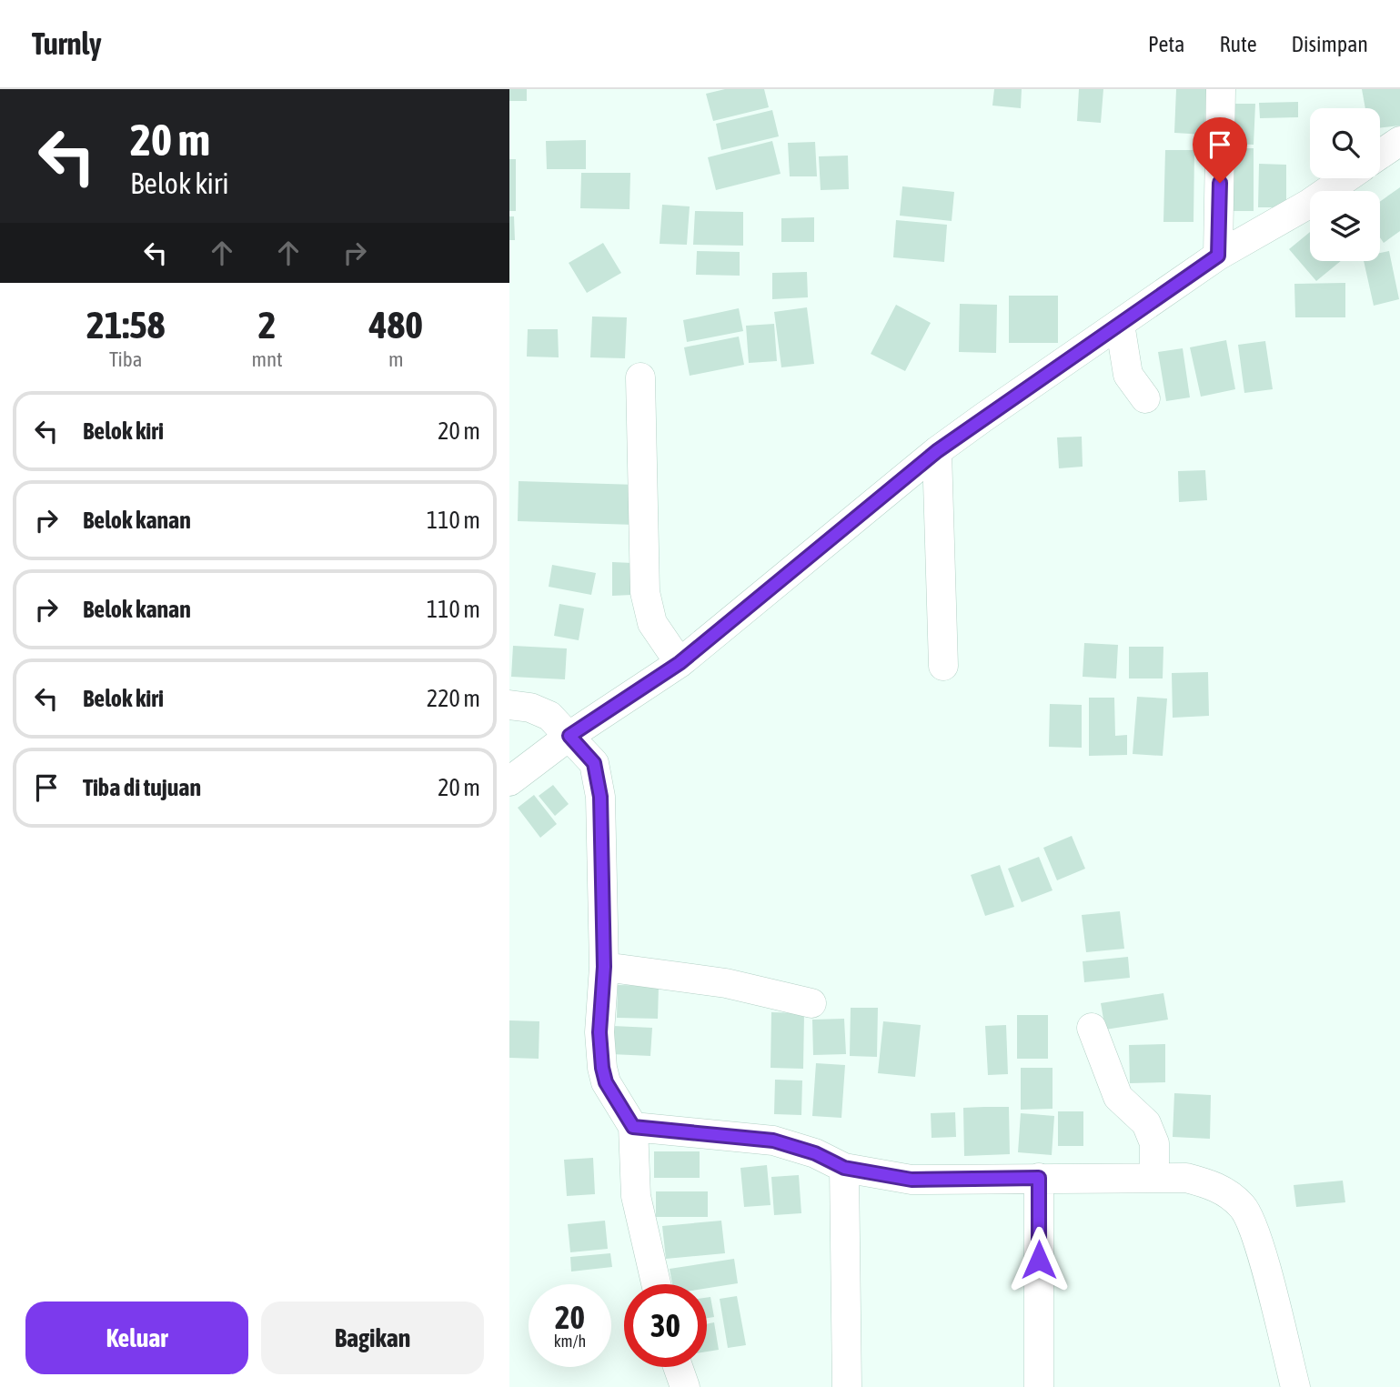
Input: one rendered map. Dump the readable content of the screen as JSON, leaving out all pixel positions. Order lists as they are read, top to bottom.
{
  "page": {
    "header": "Turnly",
    "nav": ["Peta", "Rute", "Disimpan"],
    "turn": ["20 m", "Belok kiri"],
    "eta": [
      "21:58",
      "Tiba",
      "2",
      "mnt",
      "480",
      "m"
    ],
    "list": [
      {
        "name": "Belok kiri",
        "value": "20 m"
      },
      {
        "name": "Belok kanan",
        "value": "110 m"
      },
      {
        "name": "Belok kanan",
        "value": "110 m"
      },
      {
        "name": "Belok kiri",
        "value": "220 m"
      },
      {
        "name": "Tiba di tujuan",
        "value": "20 m"
      }
    ],
    "speed": "20 km/h",
    "limit": "30",
    "buttons": ["Keluar", "Bagikan"]
  }
}
